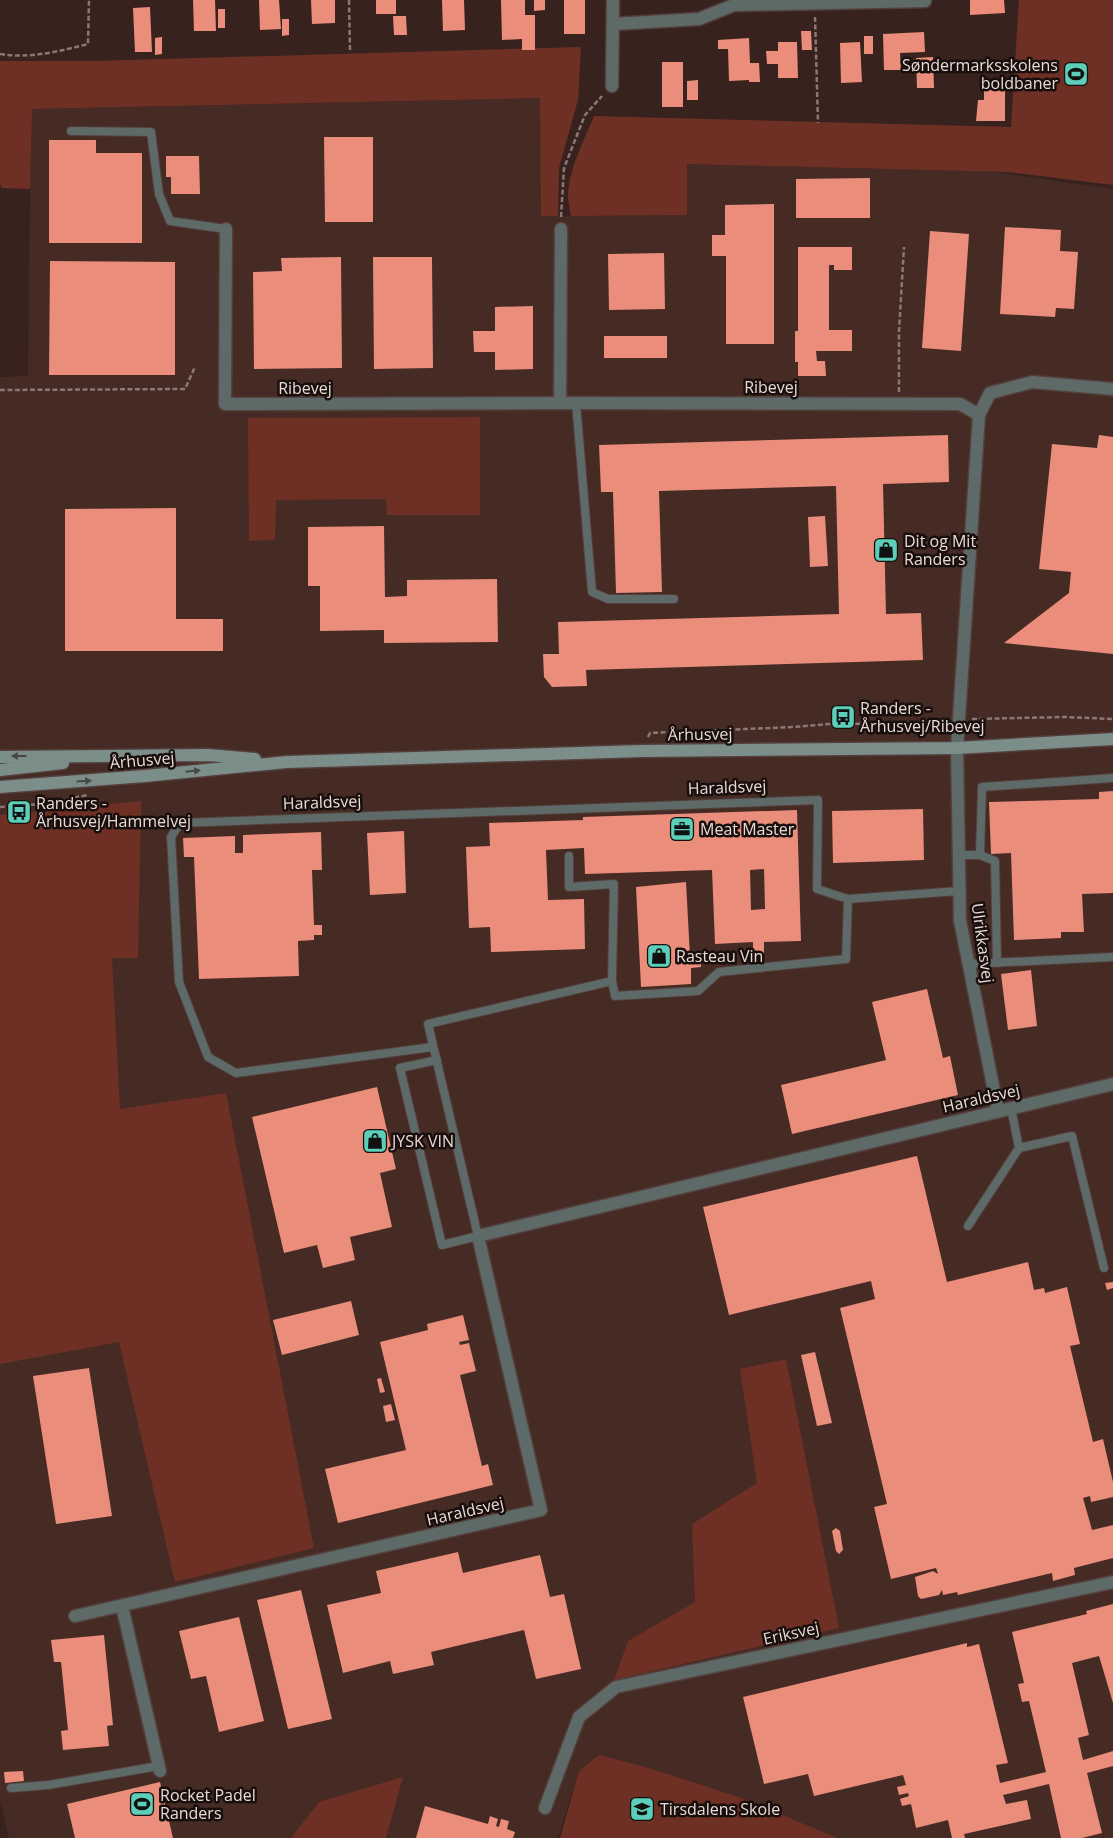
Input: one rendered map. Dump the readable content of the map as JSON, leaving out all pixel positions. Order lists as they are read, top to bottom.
{
  "streets": {
    "main road": ["Århusvej"],
    "street": [
      "Ribevej",
      "Haraldsvej",
      "Ulrikkasvej",
      "Eriksvej"
    ]
  },
  "crossings": [
    ["Århusvej", "Ulrikkasvej"],
    ["Haraldsvej", "Ulrikkasvej"]
  ],
  "places": {
    "sports": ["Søndermarksskolens boldbaner", "Rocket Padel Randers"],
    "shop": ["Dit og Mit Randers", "Rasteau Vin", "JYSK VIN"],
    "bus stop": ["Randers - Århusvej/Ribevej", "Randers - Århusvej/Hammelvej"],
    "office": ["Meat Master"],
    "school or university": ["Tirsdalens Skole"]
  }
}
